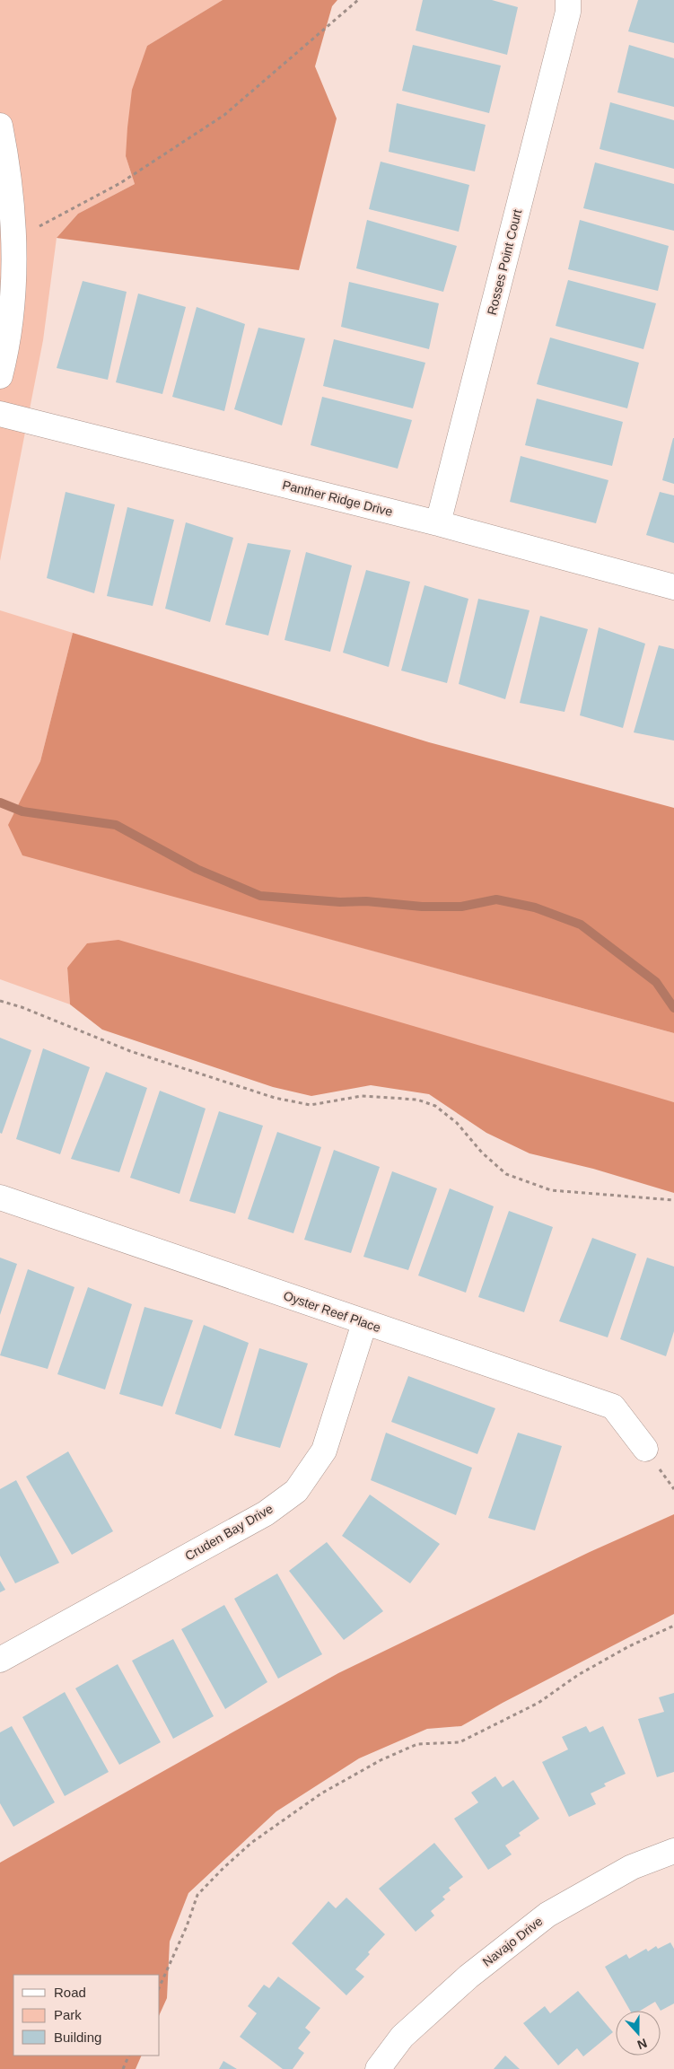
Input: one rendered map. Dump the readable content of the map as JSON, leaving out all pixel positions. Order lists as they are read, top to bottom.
{
  "streets": {
    "street": [
      "Rosses Point Court",
      "Panther Ridge Drive",
      "Oyster Reef Place",
      "Cruden Bay Drive",
      "Navajo Drive"
    ]
  },
  "crossings": [
    ["Rosses Point Court", "Panther Ridge Drive"],
    ["Oyster Reef Place", "Cruden Bay Drive"]
  ],
  "legend": ["Road", "Park", "Building"],
  "north": "bottom"
}
